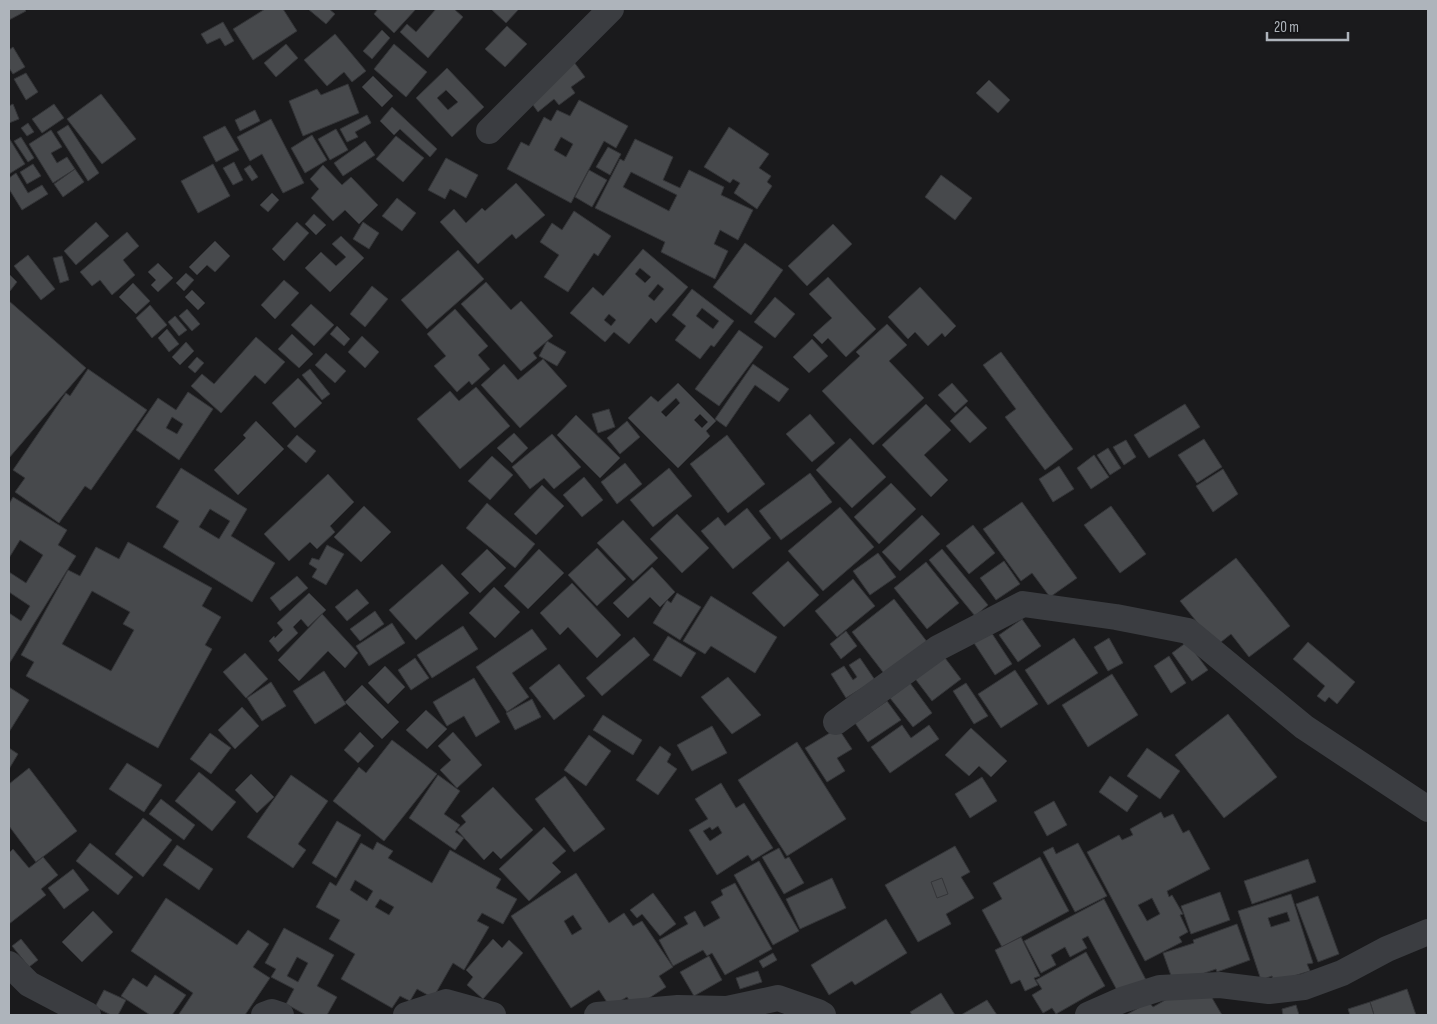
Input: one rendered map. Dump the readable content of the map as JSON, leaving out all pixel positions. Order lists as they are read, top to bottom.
{
  "scale_bar": "20 m"
}
